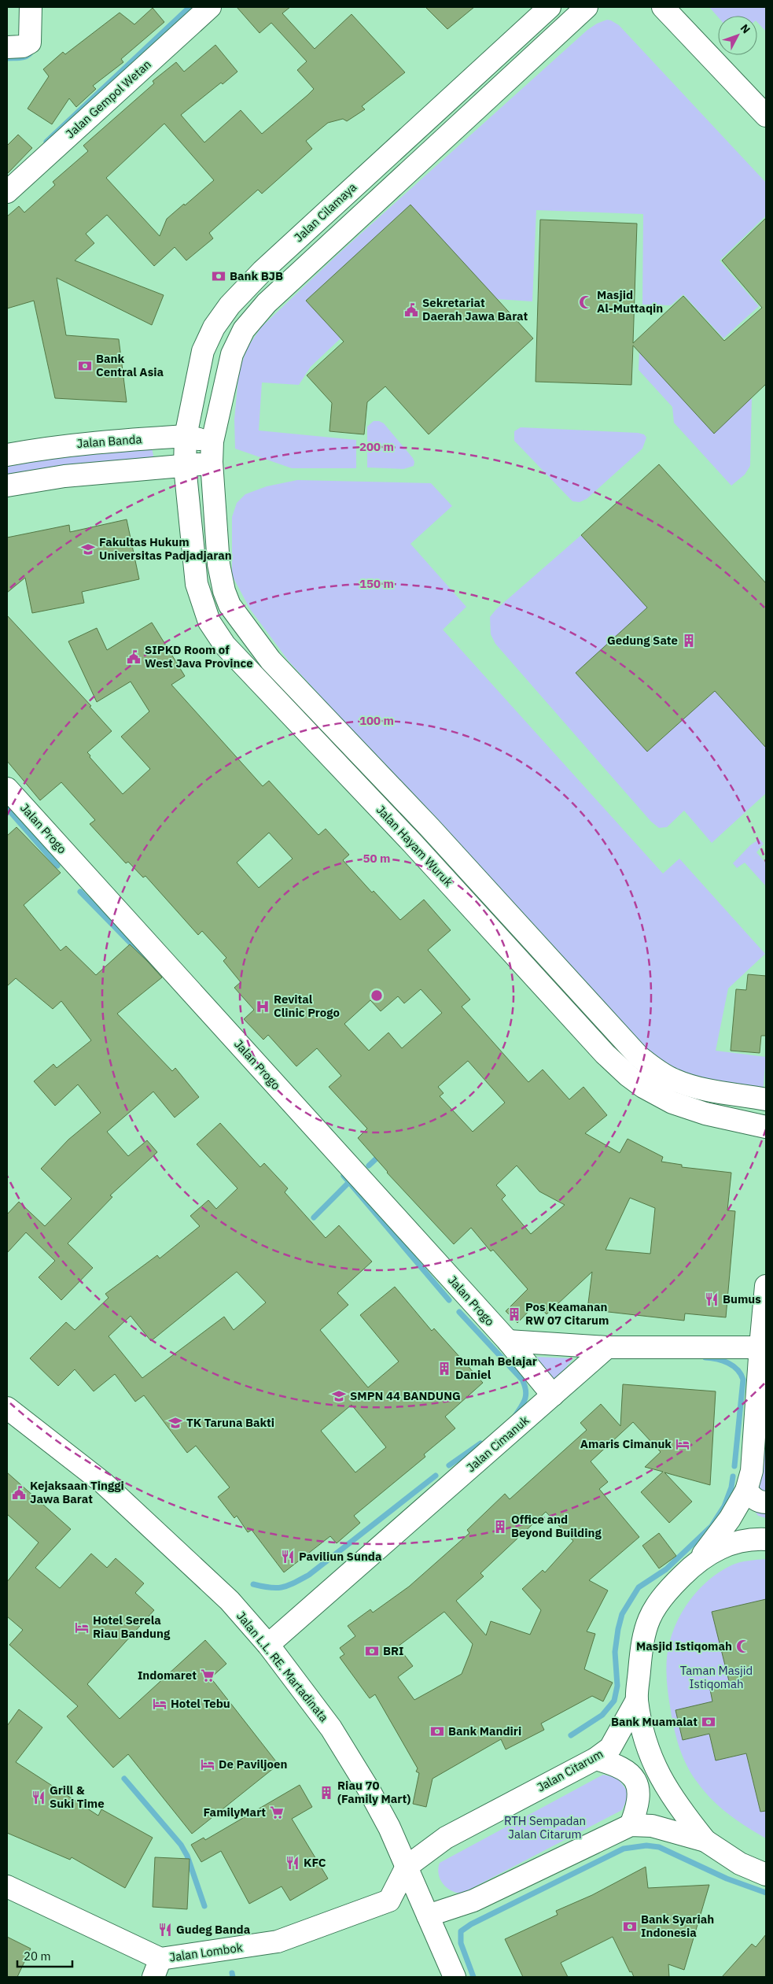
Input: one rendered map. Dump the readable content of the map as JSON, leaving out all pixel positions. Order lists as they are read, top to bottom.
{
  "streets": {
    "street": [
      "Jalan Gempol Wetan",
      "Jalan Cilamaya",
      "Jalan Banda",
      "Jalan Progo",
      "Jalan Hayam Wuruk",
      "Jalan Cimanuk",
      "Jalan L.L. RE. Martadinata",
      "Jalan Citarum",
      "Jalan Lombok"
    ]
  },
  "crossings": [
    ["Jalan Cilamaya", "Jalan Banda"],
    ["Jalan Cilamaya", "Jalan Hayam Wuruk"],
    ["Jalan Banda", "Jalan Hayam Wuruk"],
    ["Jalan Progo", "Jalan Cimanuk"],
    ["Jalan Cimanuk", "Jalan L.L. RE. Martadinata"],
    ["Jalan L.L. RE. Martadinata", "Jalan Citarum"]
  ],
  "parks": ["Taman Masjid Istiqomah", "RTH Sempadan Jalan Citarum"],
  "places": {
    "bank": [
      "Bank BJB",
      "Bank Central Asia",
      "BRI",
      "Bank Muamalat",
      "Bank Mandiri",
      "Bank Syariah Indonesia"
    ],
    "mosque": ["Masjid Al-Muttaqin", "Masjid Istiqomah"],
    "public building": ["Sekretariat Daerah Jawa Barat", "SIPKD Room of West Java Province", "Kejaksaan Tinggi Jawa Barat"],
    "school or university": ["Fakultas Hukum Universitas Padjadjaran", "SMPN 44 BANDUNG", "TK Taruna Bakti"],
    "building": [
      "Gedung Sate",
      "Pos Keamanan RW 07 Citarum",
      "Rumah Belajar Daniel",
      "Office and Beyond Building",
      "Riau 70 (Family Mart)"
    ],
    "hospital": ["Revital Clinic Progo"],
    "restaurant": [
      "Bumus",
      "Paviliun Sunda",
      "Grill & Suki Time",
      "KFC",
      "Gudeg Banda"
    ],
    "hotel": [
      "Amaris Cimanuk",
      "Hotel Serela Riau Bandung",
      "Hotel Tebu",
      "De Paviljoen"
    ],
    "supermarket": ["Indomaret", "FamilyMart"]
  },
  "scale_bar": "20 m",
  "north": "top right",
  "rings": [
    "200 m",
    "150 m",
    "100 m",
    "50 m"
  ]
}
